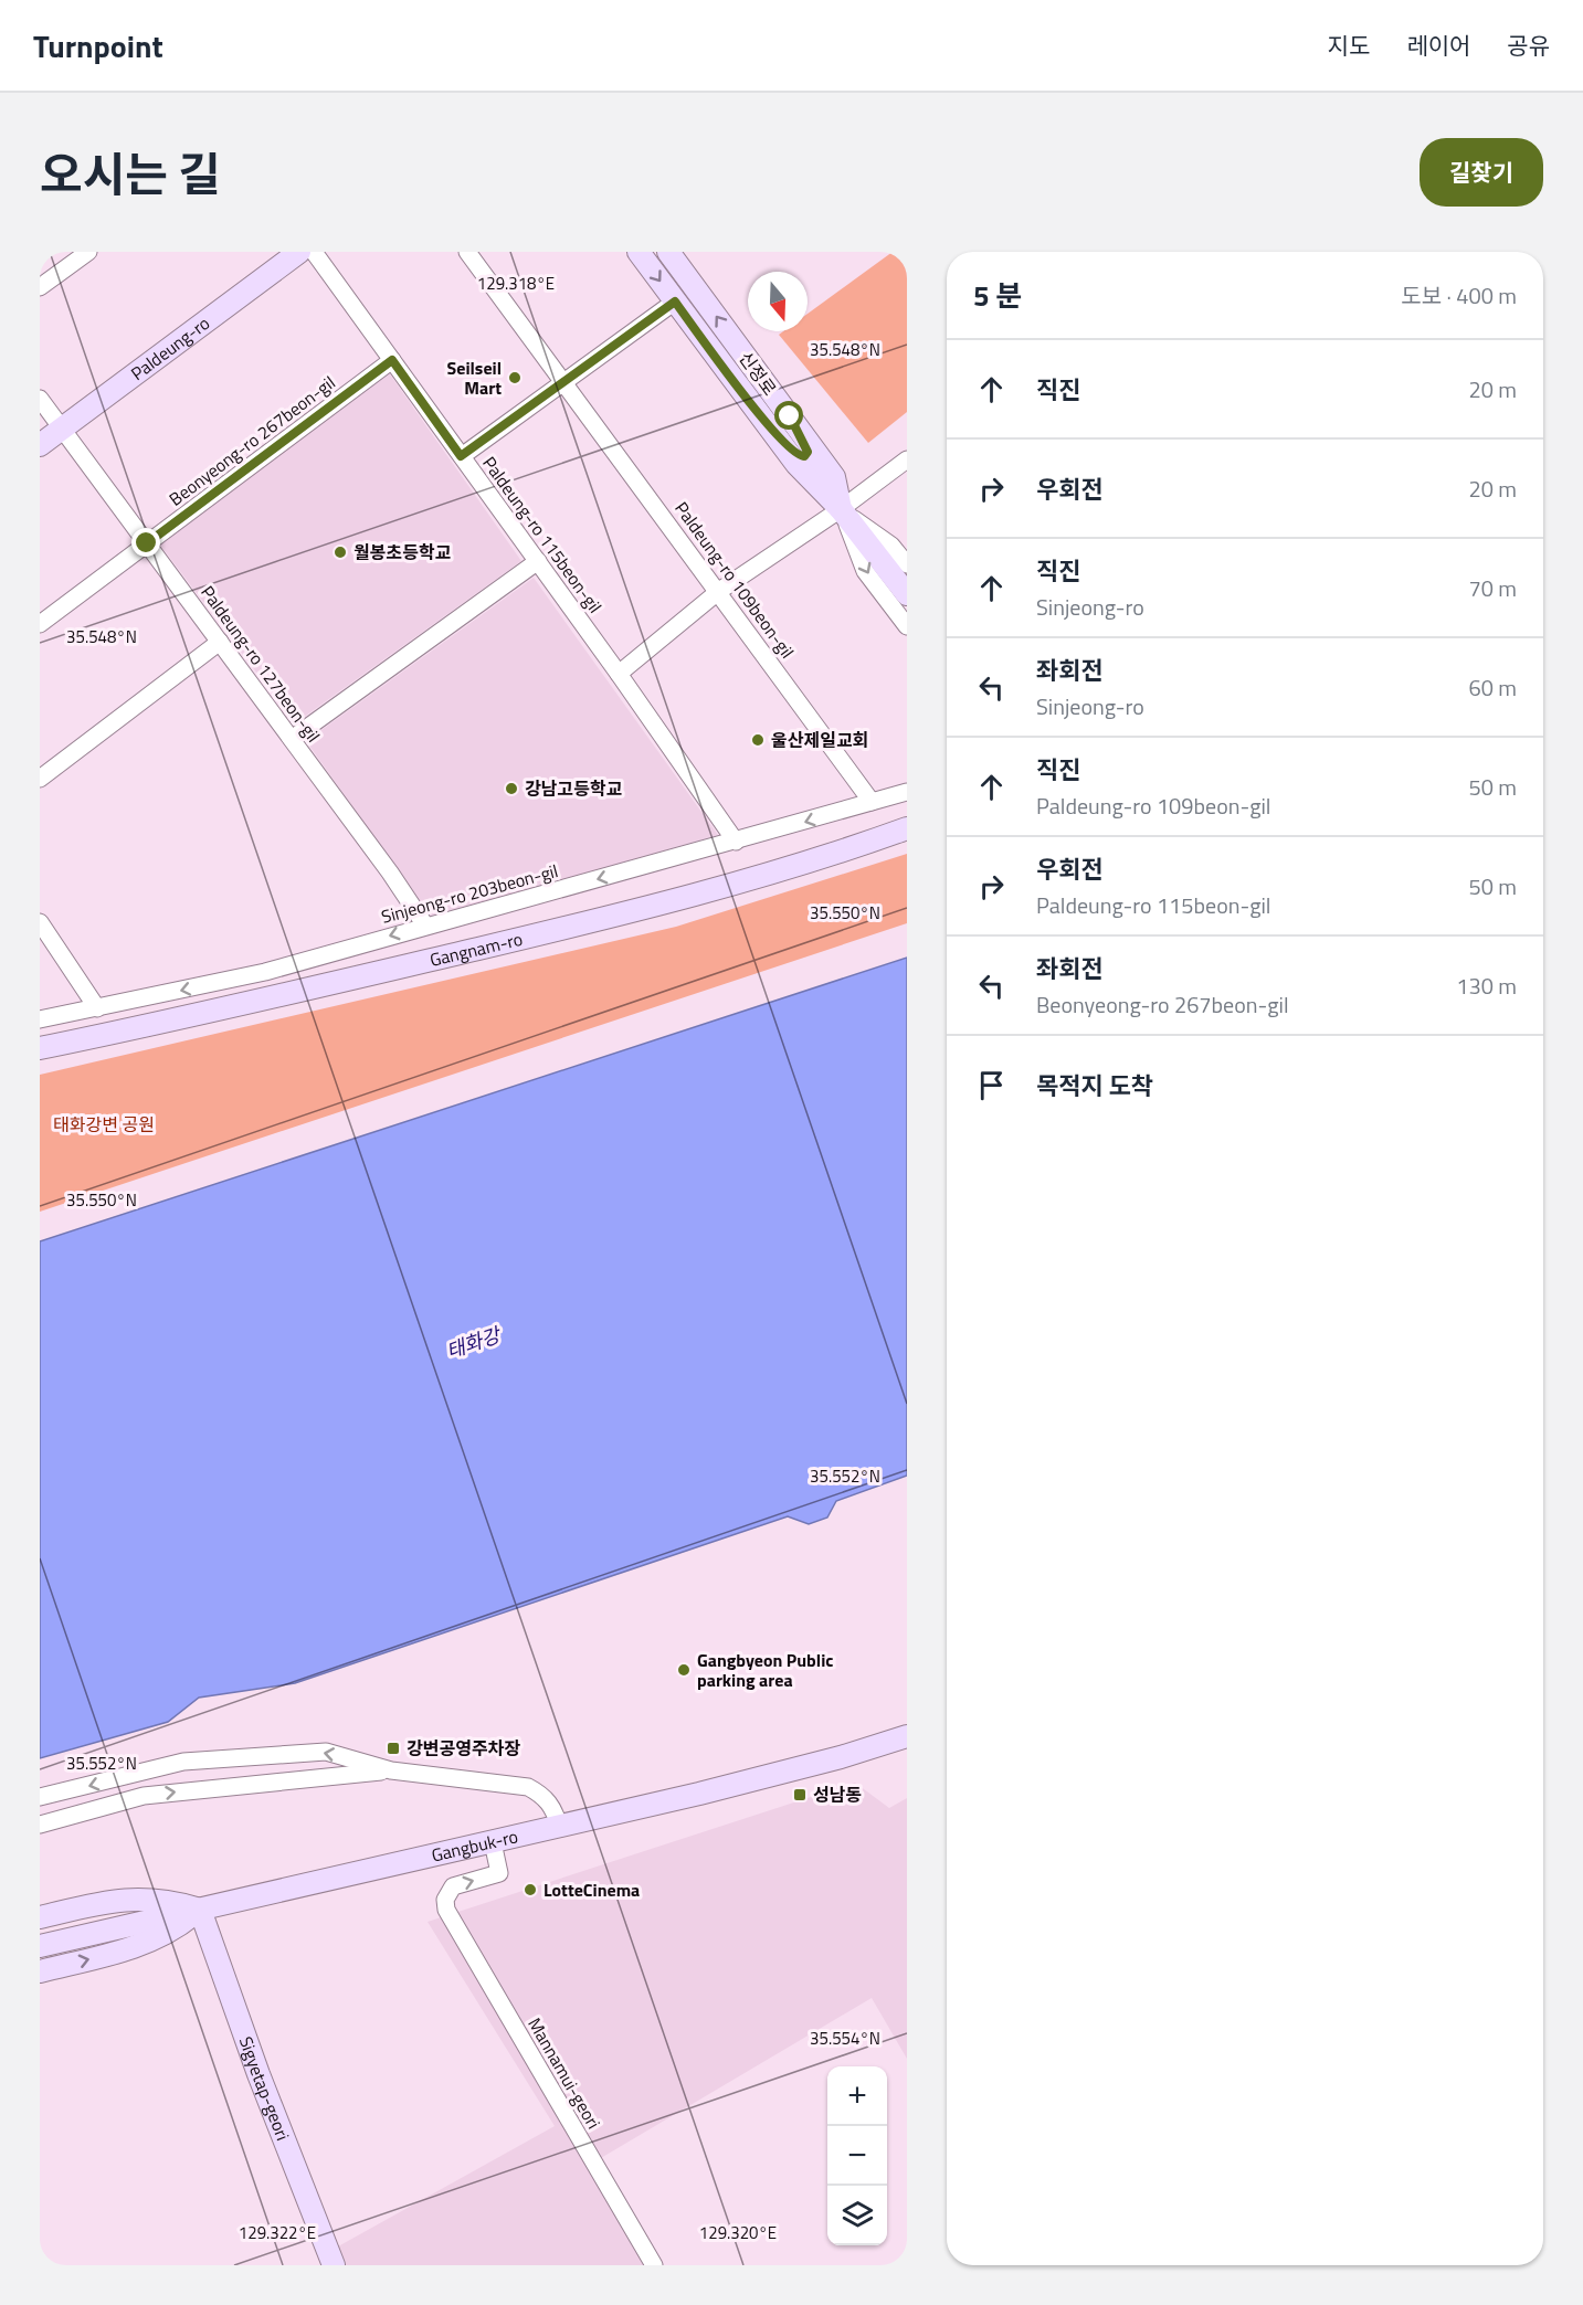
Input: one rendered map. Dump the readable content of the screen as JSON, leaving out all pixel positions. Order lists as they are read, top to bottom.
{
  "streets": {
    "main road": [
      "Paldeung-ro",
      "신정로",
      "Gangnam-ro",
      "Gangbuk-ro",
      "Sigyetap-geori"
    ],
    "street": [
      "Beonyeong-ro 267beon-gil",
      "Paldeung-ro 115beon-gil",
      "Paldeung-ro 109beon-gil",
      "Paldeung-ro 127beon-gil",
      "Sinjeong-ro 203beon-gil",
      "Mannamui-geori"
    ]
  },
  "crossings": [
    ["Paldeung-ro", "Paldeung-ro 127beon-gil"],
    ["Beonyeong-ro 267beon-gil", "Paldeung-ro 115beon-gil"],
    ["Beonyeong-ro 267beon-gil", "Paldeung-ro 127beon-gil"],
    ["Paldeung-ro 115beon-gil", "Sinjeong-ro 203beon-gil"],
    ["Paldeung-ro 109beon-gil", "Sinjeong-ro 203beon-gil"],
    ["Paldeung-ro 127beon-gil", "Sinjeong-ro 203beon-gil"],
    ["Gangbuk-ro", "Mannamui-geori"],
    ["Gangbuk-ro", "Sigyetap-geori"]
  ],
  "one_way": ["Sinjeong-ro 203beon-gil", "Mannamui-geori"],
  "water": ["태화강"],
  "parks": ["태화강변 공원"],
  "places": {
    "other": [
      "Seilseil Mart",
      "월봉초등학교",
      "울산제일교회",
      "강남고등학교",
      "Gangbyeon Public parking area",
      "LotteCinema"
    ],
    "transit": ["강변공영주차장", "성남동"]
  },
  "north": "bottom",
  "page": {
    "header": "Turnpoint",
    "nav": ["지도", "레이어", "공유"],
    "title": "오시는 길",
    "buttons": "길찾기",
    "heading": ["5 분", "도보 · 400 m"],
    "list": [
      ["직진", "20 m"],
      ["우회전", "20 m"],
      ["직진", "Sinjeong-ro", "70 m"],
      ["좌회전", "Sinjeong-ro", "60 m"],
      ["직진", "Paldeung-ro 109beon-gil", "50 m"],
      ["우회전", "Paldeung-ro 115beon-gil", "50 m"],
      ["좌회전", "Beonyeong-ro 267beon-gil", "130 m"],
      "목적지 도착"
    ],
    "map_buttons": ["+", "−"]
  },
  "coordinates": [
    "129.318°E",
    "35.548°N",
    "35.550°N",
    "35.552°N",
    "35.554°N",
    "129.322°E",
    "129.320°E"
  ]
}
